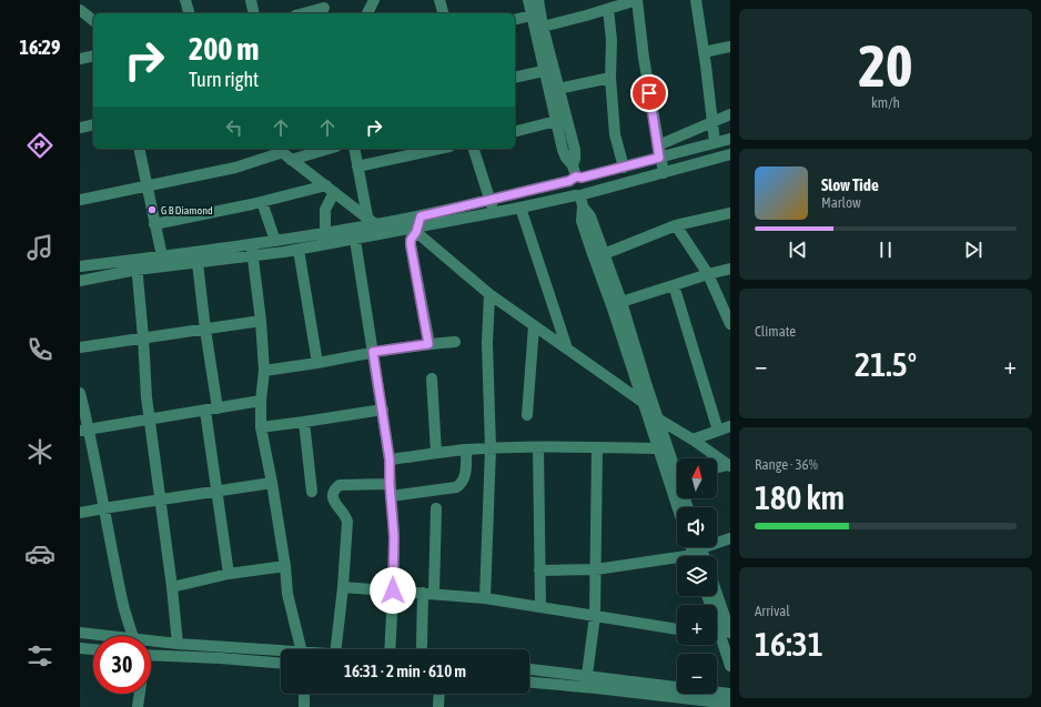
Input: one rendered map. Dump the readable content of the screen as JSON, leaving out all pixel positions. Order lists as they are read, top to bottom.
{
  "places": ["G B Diamond"],
  "north": "top",
  "page": {
    "tabs": "16:29",
    "tile": [
      ["20", "km/h"],
      "Climate",
      ["Range · 36%", "180 km"],
      ["Arrival", "16:31"]
    ],
    "turn": ["200 m", "Turn right"],
    "song": ["Slow Tide", "Marlow"],
    "heat": ["−", "21.5°", "+"],
    "map_buttons": ["+", "−"],
    "limit": "30",
    "trip": "16:31 · 2 min · 610 m"
  }
}
